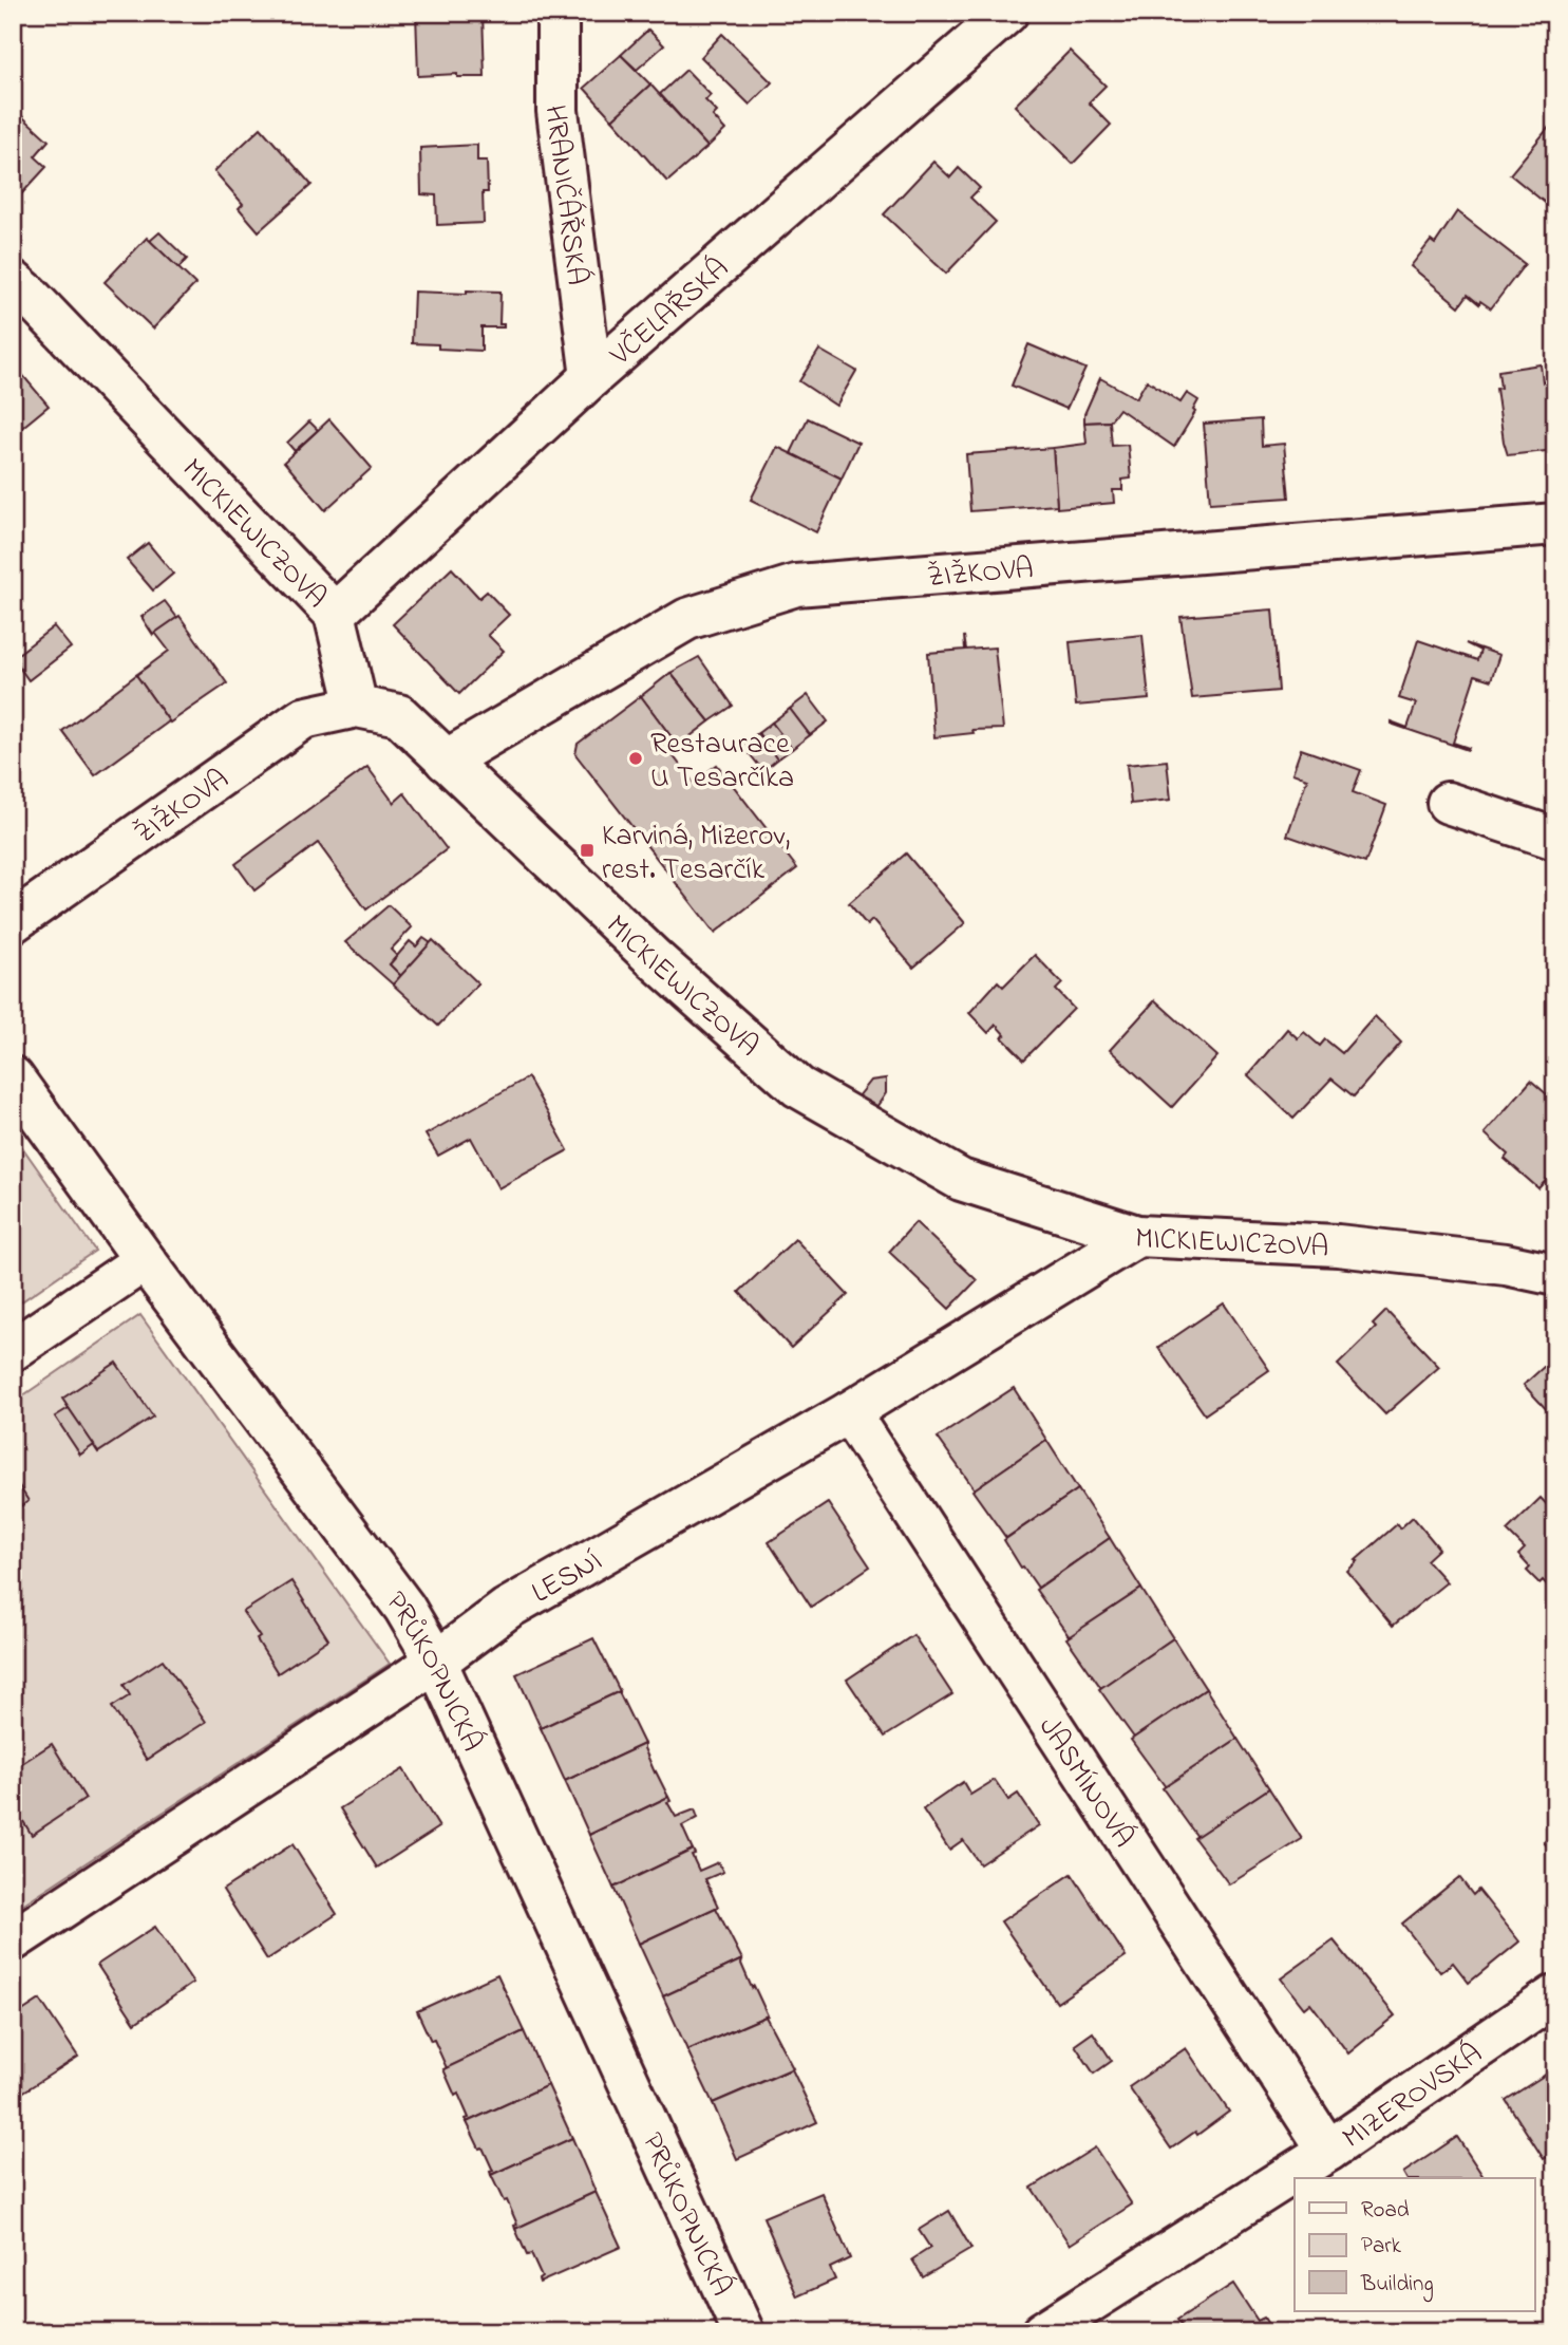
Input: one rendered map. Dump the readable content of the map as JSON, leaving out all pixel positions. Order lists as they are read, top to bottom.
{
  "streets": {
    "street": [
      "HRANIČÁŘSKÁ",
      "VČELAŘSKÁ",
      "MICKIEWICZOVA",
      "ŽIŽKOVA",
      "LESNÍ",
      "PRŮKOPNICKÁ",
      "JASMÍNOVÁ",
      "MIZEROVSKÁ"
    ]
  },
  "crossings": [
    ["HRANIČÁŘSKÁ", "VČELAŘSKÁ"],
    ["VČELAŘSKÁ", "MICKIEWICZOVA"],
    ["MICKIEWICZOVA", "ŽIŽKOVA"],
    ["MICKIEWICZOVA", "LESNÍ"],
    ["LESNÍ", "PRŮKOPNICKÁ"],
    ["LESNÍ", "JASMÍNOVÁ"],
    ["JASMÍNOVÁ", "MIZEROVSKÁ"]
  ],
  "places": {
    "other": ["Restaurace U Tesarčíka"],
    "transit": ["Karviná, Mizerov, rest. Tesarčík"]
  },
  "legend": ["Road", "Park", "Building"]
}
